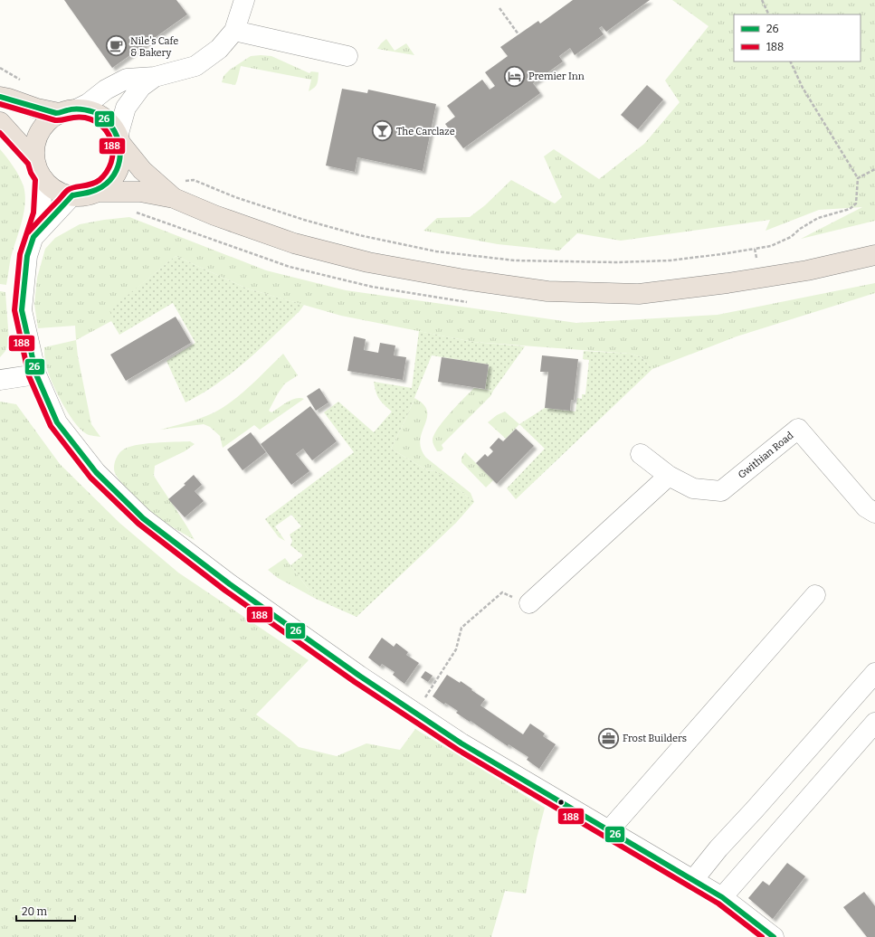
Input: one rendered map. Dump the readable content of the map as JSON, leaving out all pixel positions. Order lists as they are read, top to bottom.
{
  "streets": {
    "street": ["Gwithian Road"]
  },
  "places": {
    "cafe": ["Nile's Cafe & Bakery"],
    "hotel": ["Premier Inn"],
    "bar": ["The Carclaze"],
    "office": ["Frost Builders"]
  },
  "lines": ["transit line 26", "transit line 188"],
  "legend": ["26", "188"],
  "scale_bar": "20 m"
}
